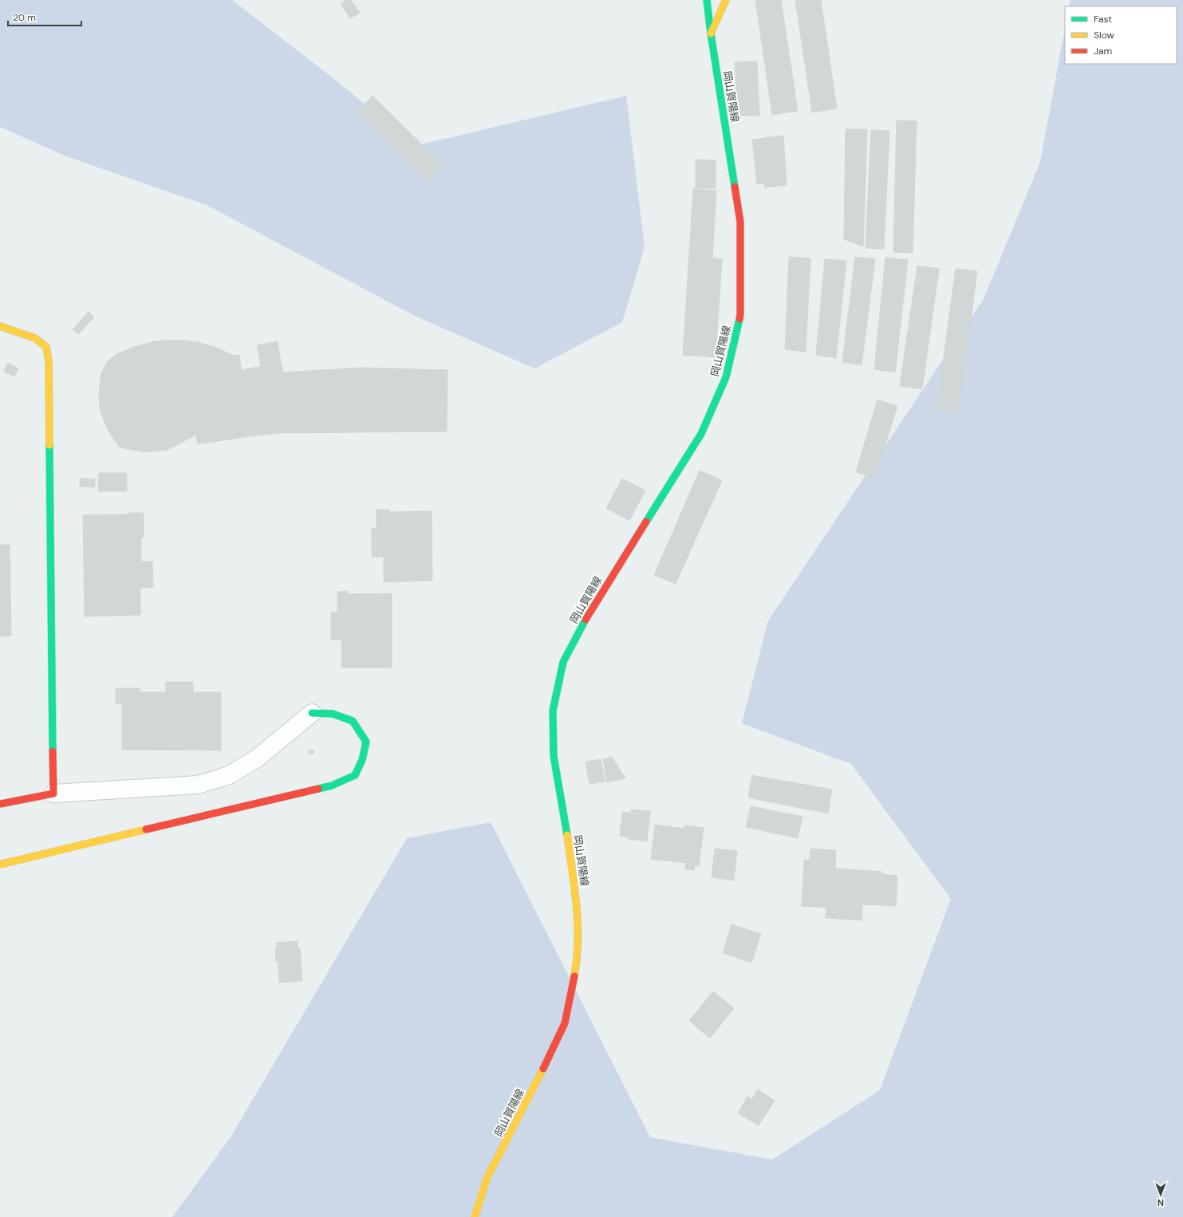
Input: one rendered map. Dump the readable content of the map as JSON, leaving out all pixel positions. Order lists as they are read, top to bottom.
{
  "streets": {
    "main road": ["岡山賀陽線"]
  },
  "legend": ["Fast", "Slow", "Jam"],
  "scale_bar": "20 m",
  "north": "bottom"
}
